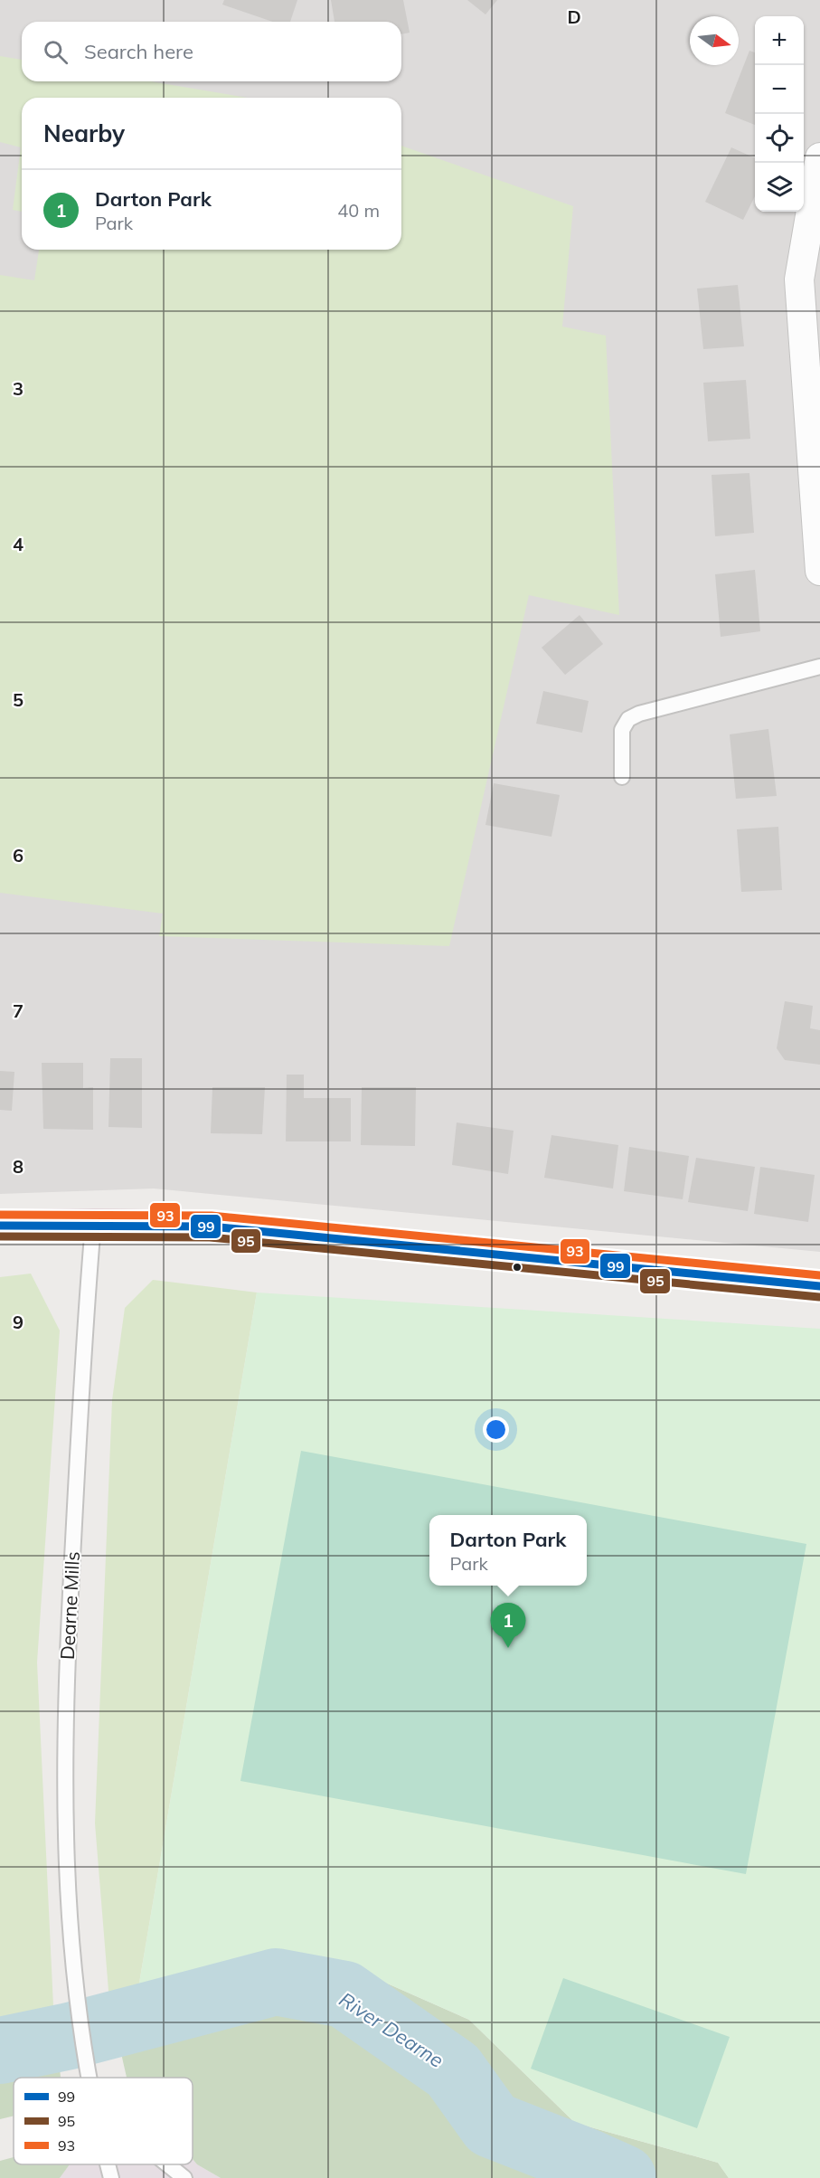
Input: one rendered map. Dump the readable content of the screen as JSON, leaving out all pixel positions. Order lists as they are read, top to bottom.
{
  "streets": {
    "lane": ["Dearne Mills"]
  },
  "water": ["River Dearne"],
  "lines": ["transit line 93", "transit line 99", "transit line 95"],
  "legend": ["99", "95", "93"],
  "north": "right",
  "page": {
    "map_buttons": ["+", "−"],
    "search": "Search here",
    "heading": "Nearby",
    "list": [
      {
        "mark": "1",
        "name": "Darton Park",
        "note": "Park",
        "value": "40 m"
      }
    ],
    "popup": ["Darton Park", "Park"],
    "pins": "1"
  },
  "grid": {
    "columns": ["D"],
    "rows": [
      "3",
      "4",
      "5",
      "6",
      "7",
      "8",
      "9"
    ]
  }
}
